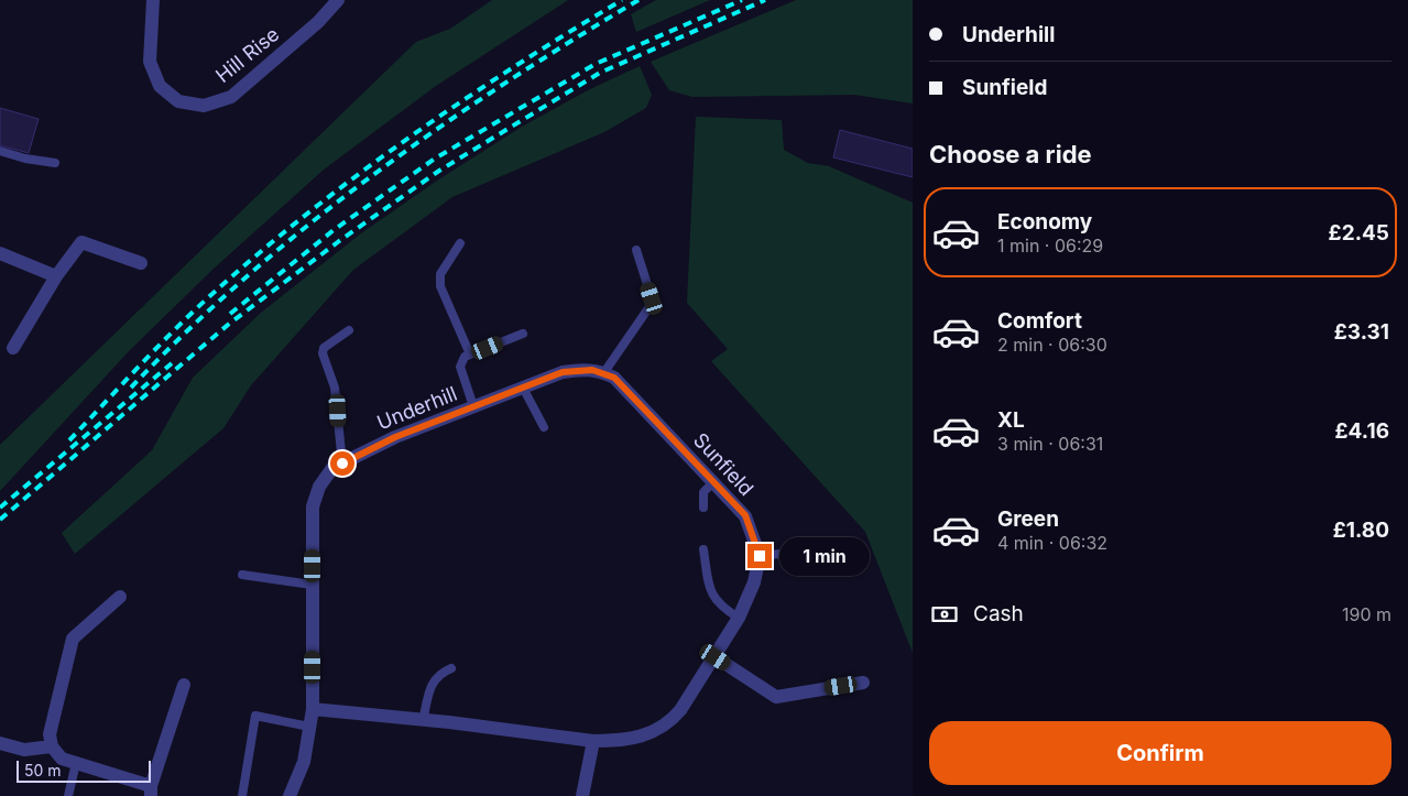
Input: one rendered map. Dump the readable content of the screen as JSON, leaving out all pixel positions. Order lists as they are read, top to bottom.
{
  "streets": {
    "street": ["Hill Rise", "Underhill", "Sunfield"]
  },
  "crossings": [
    ["Underhill", "Sunfield"]
  ],
  "scale_bar": "50 m",
  "page": {
    "banner": ["Underhill", "Sunfield"],
    "heading": "Choose a ride",
    "list": [
      {
        "name": "Economy",
        "note": "1 min · 06:29",
        "value": "£2.45"
      },
      {
        "name": "Comfort",
        "note": "2 min · 06:30",
        "value": "£3.31"
      },
      {
        "name": "XL",
        "note": "3 min · 06:31",
        "value": "£4.16"
      },
      {
        "name": "Green",
        "note": "4 min · 06:32",
        "value": "£1.80"
      }
    ],
    "bubble": "1 min",
    "pay": ["Cash", "190 m"],
    "buttons": "Confirm",
    "scale": "50 m"
  }
}
